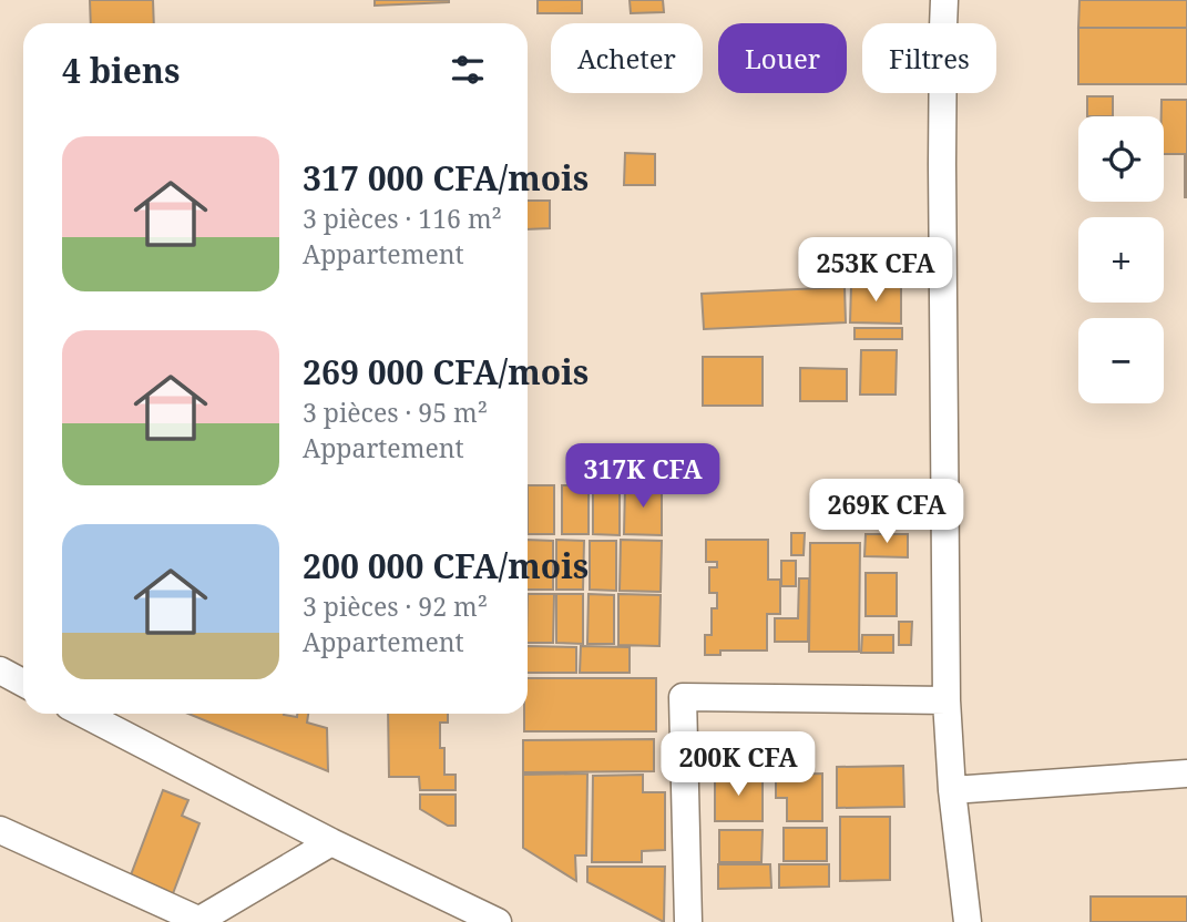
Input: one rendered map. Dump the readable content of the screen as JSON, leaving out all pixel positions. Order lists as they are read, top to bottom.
{
  "page": {
    "chip": ["Acheter", "Louer", "Filtres"],
    "heading": "4 biens",
    "map_buttons": ["+", "−"],
    "list": [
      {
        "name": "317 000 CFA/mois",
        "note": "3 pièces · 116 m² · Appartement"
      },
      {
        "name": "269 000 CFA/mois",
        "note": "3 pièces · 95 m² · Appartement"
      },
      {
        "name": "200 000 CFA/mois",
        "note": "3 pièces · 92 m² · Appartement"
      }
    ],
    "price": [
      "253K CFA",
      "317K CFA",
      "269K CFA",
      "200K CFA"
    ]
  }
}
